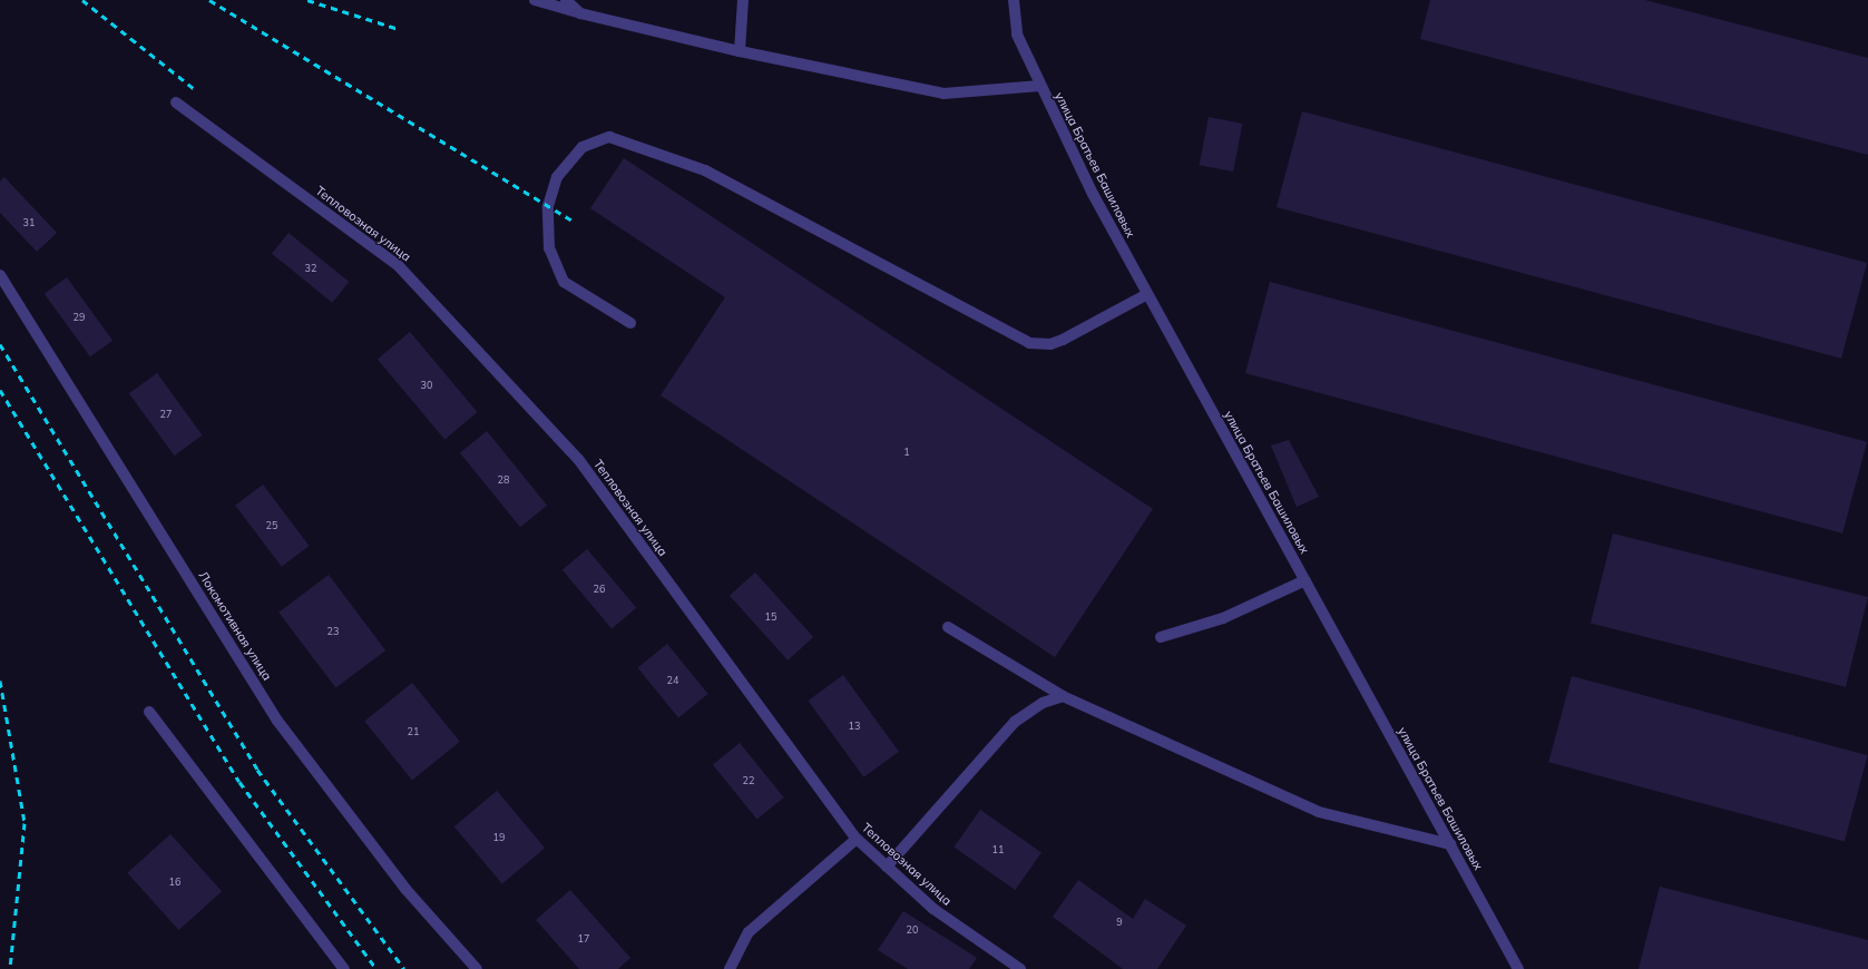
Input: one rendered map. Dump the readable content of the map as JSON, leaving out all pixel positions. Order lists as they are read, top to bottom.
{
  "streets": {
    "street": ["улица Братьев Башиловых", "Тепловозная улица", "Локомотивная улица"]
  },
  "house_numbers": [
    "31",
    "32",
    "29",
    "30",
    "27",
    "1",
    "28",
    "25",
    "26",
    "15",
    "23",
    "24",
    "13",
    "21",
    "22",
    "19",
    "11",
    "16",
    "9",
    "20",
    "17"
  ]
}
